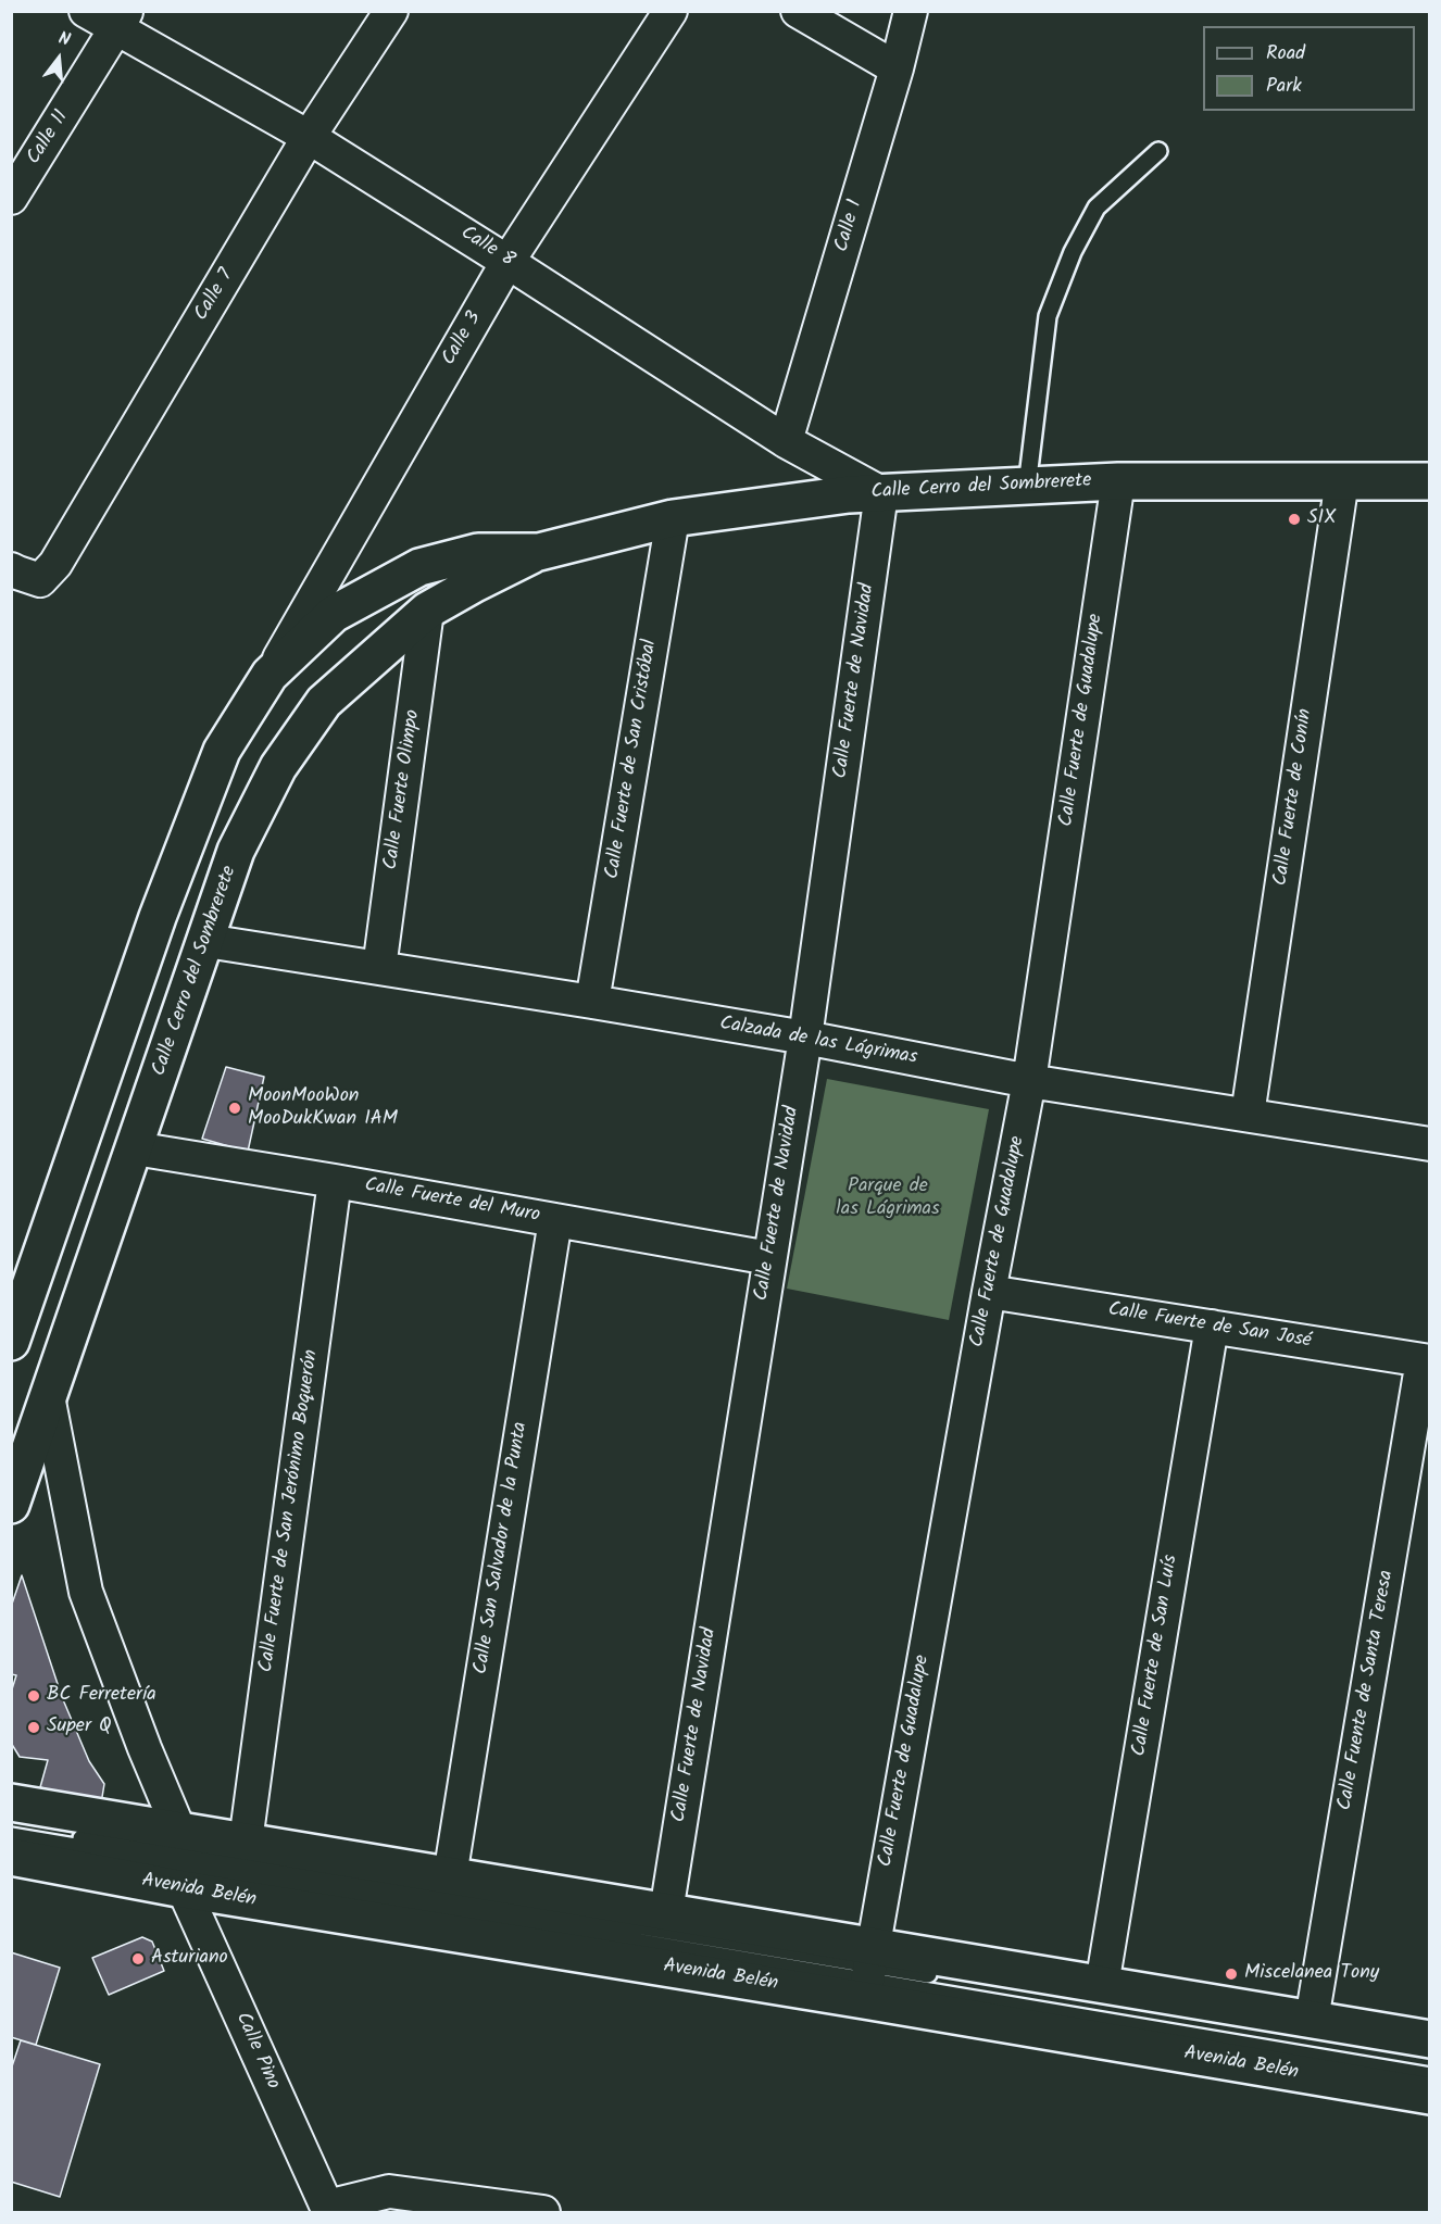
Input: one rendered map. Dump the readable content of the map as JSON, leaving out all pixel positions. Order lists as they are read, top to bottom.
{
  "streets": {
    "street": [
      "Calle 11",
      "Calle 1",
      "Calle 8",
      "Calle 7",
      "Calle 3",
      "Calle Cerro del Sombrerete",
      "Calle Fuerte de Navidad",
      "Calle Fuerte de Guadalupe",
      "Calle Fuerte de San Cristóbal",
      "Calle Fuerte Olimpo",
      "Calle Fuerte de Conín",
      "Calzada de las Lágrimas",
      "Calle Fuerte del Muro",
      "Calle Fuerte de San José",
      "Calle Fuerte de San Jerónimo Boquerón",
      "Calle San Salvador de la Punta",
      "Calle Fuerte de San Luís",
      "Calle Fuente de Santa Teresa",
      "Avenida Belén",
      "Calle Pino"
    ]
  },
  "crossings": [
    ["Calle 11", "Calle 8"],
    ["Calle 1", "Calle 8"],
    ["Calle 8", "Calle 7"],
    ["Calle 8", "Calle 3"],
    ["Calle 8", "Calle Cerro del Sombrerete"],
    ["Calle 8", "Calle Fuerte de Navidad"],
    ["Calle 3", "Calle Cerro del Sombrerete"],
    ["Calle Cerro del Sombrerete", "Calle Fuerte de Navidad"],
    ["Calle Cerro del Sombrerete", "Calle Fuerte de Guadalupe"],
    ["Calle Cerro del Sombrerete", "Calle Fuerte de San Cristóbal"],
    ["Calle Cerro del Sombrerete", "Calle Fuerte Olimpo"],
    ["Calle Cerro del Sombrerete", "Calle Fuerte de Conín"],
    ["Calle Cerro del Sombrerete", "Calzada de las Lágrimas"],
    ["Calle Cerro del Sombrerete", "Calle Fuerte del Muro"],
    ["Calle Fuerte de Navidad", "Calzada de las Lágrimas"],
    ["Calle Fuerte de Navidad", "Calle Fuerte del Muro"],
    ["Calle Fuerte de Navidad", "Avenida Belén"],
    ["Calle Fuerte de Guadalupe", "Calzada de las Lágrimas"],
    ["Calle Fuerte de Guadalupe", "Calle Fuerte de San José"],
    ["Calle Fuerte de Guadalupe", "Avenida Belén"],
    ["Calle Fuerte de San Cristóbal", "Calzada de las Lágrimas"],
    ["Calle Fuerte Olimpo", "Calzada de las Lágrimas"],
    ["Calle Fuerte de Conín", "Calzada de las Lágrimas"],
    ["Calle Fuerte del Muro", "Calle Fuerte de San Jerónimo Boquerón"],
    ["Calle Fuerte del Muro", "Calle San Salvador de la Punta"],
    ["Calle Fuerte de San José", "Calle Fuerte de San Luís"],
    ["Calle Fuerte de San José", "Calle Fuente de Santa Teresa"],
    ["Calle Fuerte de San Jerónimo Boquerón", "Avenida Belén"],
    ["Calle San Salvador de la Punta", "Avenida Belén"],
    ["Calle Fuerte de San Luís", "Avenida Belén"],
    ["Calle Fuente de Santa Teresa", "Avenida Belén"],
    ["Avenida Belén", "Calle Pino"]
  ],
  "parks": ["Parque de las Lágrimas"],
  "places": [
    "SIX",
    "MoonMooWon MooDukKwan IAM",
    "BC Ferretería",
    "Super Q",
    "Asturiano",
    "Miscelanea Tony"
  ],
  "legend": ["Road", "Park"],
  "north": "top"
}
